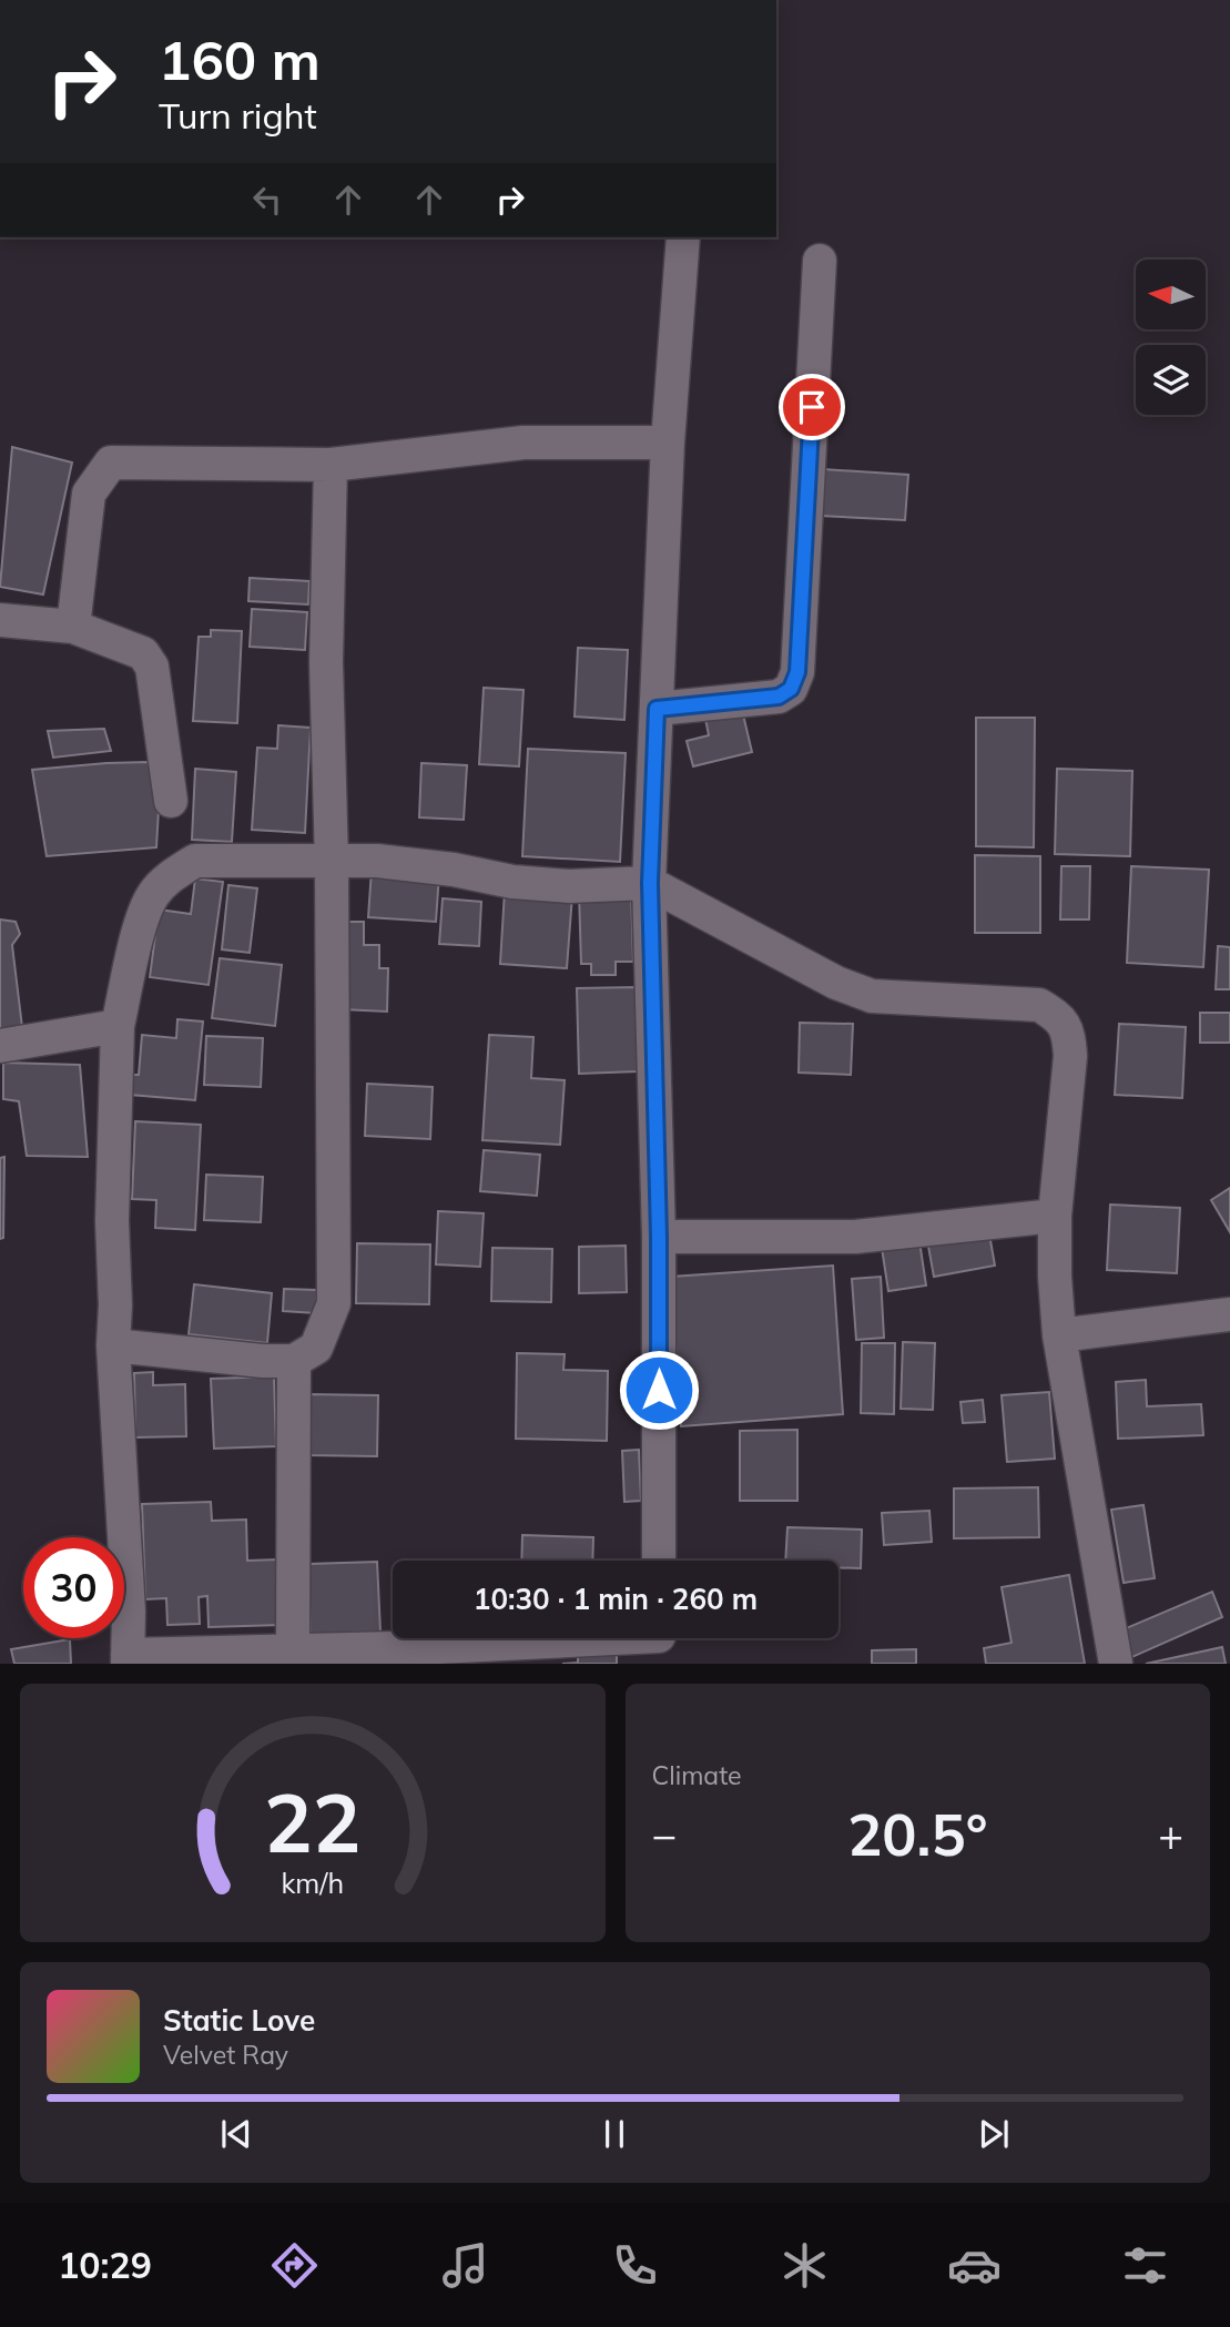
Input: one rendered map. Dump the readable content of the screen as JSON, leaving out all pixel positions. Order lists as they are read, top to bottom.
{
  "north": "left",
  "page": {
    "turn": ["160 m", "Turn right"],
    "limit": "30",
    "trip": "10:30 · 1 min · 260 m",
    "tile": "Climate",
    "heat": ["−", "20.5°", "+"],
    "song": ["Static Love", "Velvet Ray"],
    "tabs": "10:29",
    "gauge": ["22", "km/h"]
  }
}
